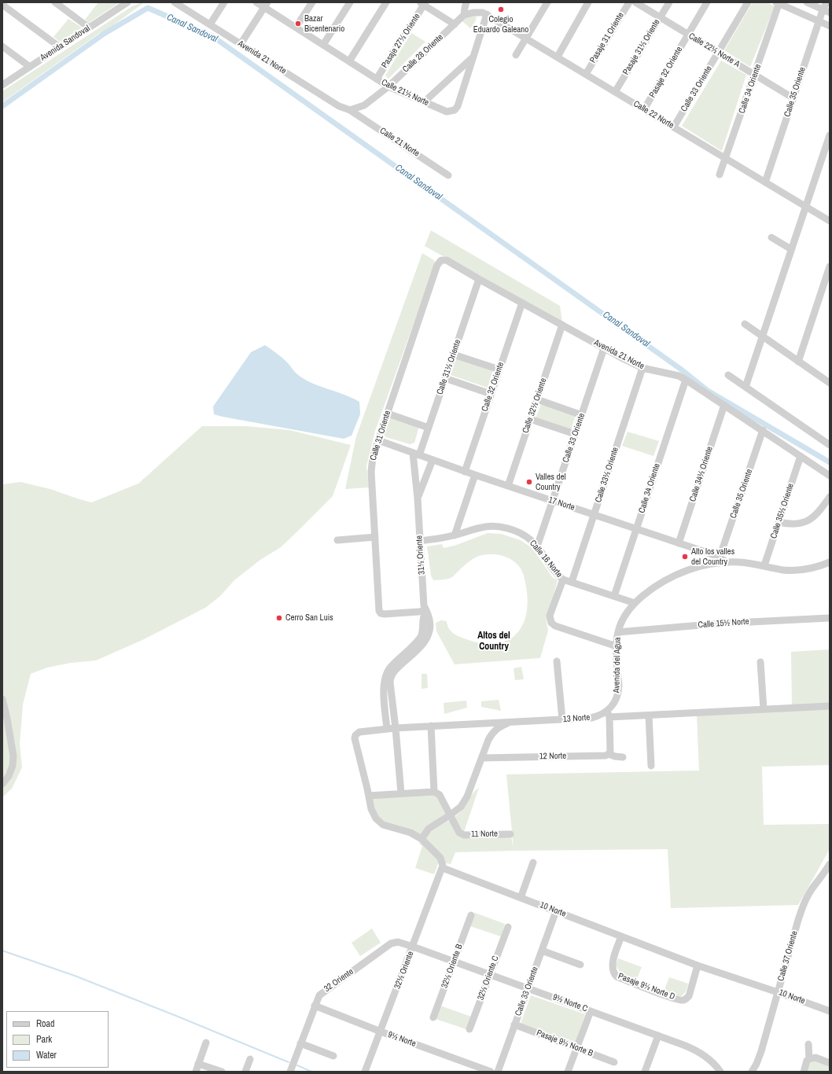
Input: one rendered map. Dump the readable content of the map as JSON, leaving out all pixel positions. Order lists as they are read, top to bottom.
{
  "streets": {
    "street": [
      "Pasaje 31 Oriente",
      "Pasaje 27½ Oriente",
      "Avenida Sandoval",
      "Pasaje 31½ Oriente",
      "Calle 22½ Norte A",
      "Calle 28 Oriente",
      "Avenida 21 Norte",
      "Pasaje 32 Oriente",
      "Calle 33 Oriente",
      "Calle 34 Oriente",
      "Calle 35 Oriente",
      "Calle 21½ Norte",
      "Calle 22 Norte",
      "Calle 21 Norte",
      "Calle 31½ Oriente",
      "Calle 32 Oriente",
      "Calle 32½ Oriente",
      "Calle 31 Oriente",
      "Calle 34½ Oriente",
      "Calle 33½ Oriente",
      "17 Norte",
      "Calle 35½ Oriente",
      "31½ Oriente",
      "Calle 16 Norte",
      "Calle 15½ Norte",
      "Avenida del Agua",
      "13 Norte",
      "12 Norte",
      "11 Norte",
      "10 Norte",
      "Calle 37 Oriente",
      "32½ Oriente B",
      "32½ Oriente",
      "32½ Oriente C",
      "32 Oriente",
      "Pasaje 9½ Norte D",
      "9½ Norte C",
      "9½ Norte",
      "Pasaje 9½ Norte B"
    ]
  },
  "crossings": [
    ["Pasaje 31 Oriente", "Calle 22 Norte"],
    ["Pasaje 27½ Oriente", "Calle 21½ Norte"],
    ["Pasaje 31½ Oriente", "Calle 22½ Norte A"],
    ["Pasaje 31½ Oriente", "Calle 22 Norte"],
    ["Calle 22½ Norte A", "Pasaje 32 Oriente"],
    ["Calle 22½ Norte A", "Calle 33 Oriente"],
    ["Calle 22½ Norte A", "Calle 34 Oriente"],
    ["Calle 22½ Norte A", "Calle 35 Oriente"],
    ["Calle 28 Oriente", "Avenida 21 Norte"],
    ["Calle 28 Oriente", "Calle 21½ Norte"],
    ["Calle 28 Oriente", "Calle 22 Norte"],
    ["Calle 28 Oriente", "Calle 21 Norte"],
    ["Avenida 21 Norte", "Calle 33 Oriente"],
    ["Avenida 21 Norte", "Calle 34 Oriente"],
    ["Avenida 21 Norte", "Calle 35 Oriente"],
    ["Avenida 21 Norte", "Calle 21 Norte"],
    ["Avenida 21 Norte", "Calle 31½ Oriente"],
    ["Avenida 21 Norte", "Calle 32 Oriente"],
    ["Avenida 21 Norte", "Calle 32½ Oriente"],
    ["Avenida 21 Norte", "Calle 31 Oriente"],
    ["Avenida 21 Norte", "Calle 34½ Oriente"],
    ["Avenida 21 Norte", "Calle 33½ Oriente"],
    ["Avenida 21 Norte", "Calle 35½ Oriente"],
    ["Pasaje 32 Oriente", "Calle 22 Norte"],
    ["Calle 33 Oriente", "Calle 22 Norte"],
    ["Calle 33 Oriente", "17 Norte"],
    ["Calle 33 Oriente", "Calle 16 Norte"],
    ["Calle 33 Oriente", "10 Norte"],
    ["Calle 33 Oriente", "9½ Norte C"],
    ["Calle 33 Oriente", "Pasaje 9½ Norte B"],
    ["Calle 34 Oriente", "Calle 22 Norte"],
    ["Calle 34 Oriente", "17 Norte"],
    ["Calle 34 Oriente", "Calle 16 Norte"],
    ["Calle 35 Oriente", "Calle 22 Norte"],
    ["Calle 35 Oriente", "17 Norte"],
    ["Calle 21½ Norte", "Calle 22 Norte"],
    ["Calle 31½ Oriente", "17 Norte"],
    ["Calle 31½ Oriente", "31½ Oriente"],
    ["Calle 32 Oriente", "17 Norte"],
    ["Calle 32½ Oriente", "17 Norte"],
    ["Calle 31 Oriente", "17 Norte"],
    ["Calle 31 Oriente", "31½ Oriente"],
    ["Calle 34½ Oriente", "17 Norte"],
    ["Calle 33½ Oriente", "17 Norte"],
    ["Calle 33½ Oriente", "Calle 16 Norte"],
    ["17 Norte", "31½ Oriente"],
    ["17 Norte", "Avenida del Agua"],
    ["Calle 35½ Oriente", "Avenida del Agua"],
    ["31½ Oriente", "Calle 16 Norte"],
    ["Calle 16 Norte", "Avenida del Agua"],
    ["Calle 15½ Norte", "Avenida del Agua"],
    ["Avenida del Agua", "13 Norte"],
    ["10 Norte", "Calle 37 Oriente"],
    ["10 Norte", "32½ Oriente"],
    ["10 Norte", "Pasaje 9½ Norte D"],
    ["32½ Oriente B", "9½ Norte C"],
    ["32½ Oriente", "32 Oriente"],
    ["32½ Oriente", "9½ Norte C"],
    ["32½ Oriente", "9½ Norte"],
    ["32½ Oriente C", "9½ Norte C"],
    ["32 Oriente", "9½ Norte C"],
    ["32 Oriente", "9½ Norte"]
  ],
  "districts": ["Altos del Country"],
  "water": ["Canal Sandoval"],
  "places": [
    "Colegio Eduardo Galeano",
    "Bazar Bicentenario",
    "Valles del Country",
    "Alto los valles del Country",
    "Cerro San Luis"
  ],
  "legend": ["Road", "Park", "Water"]
}
